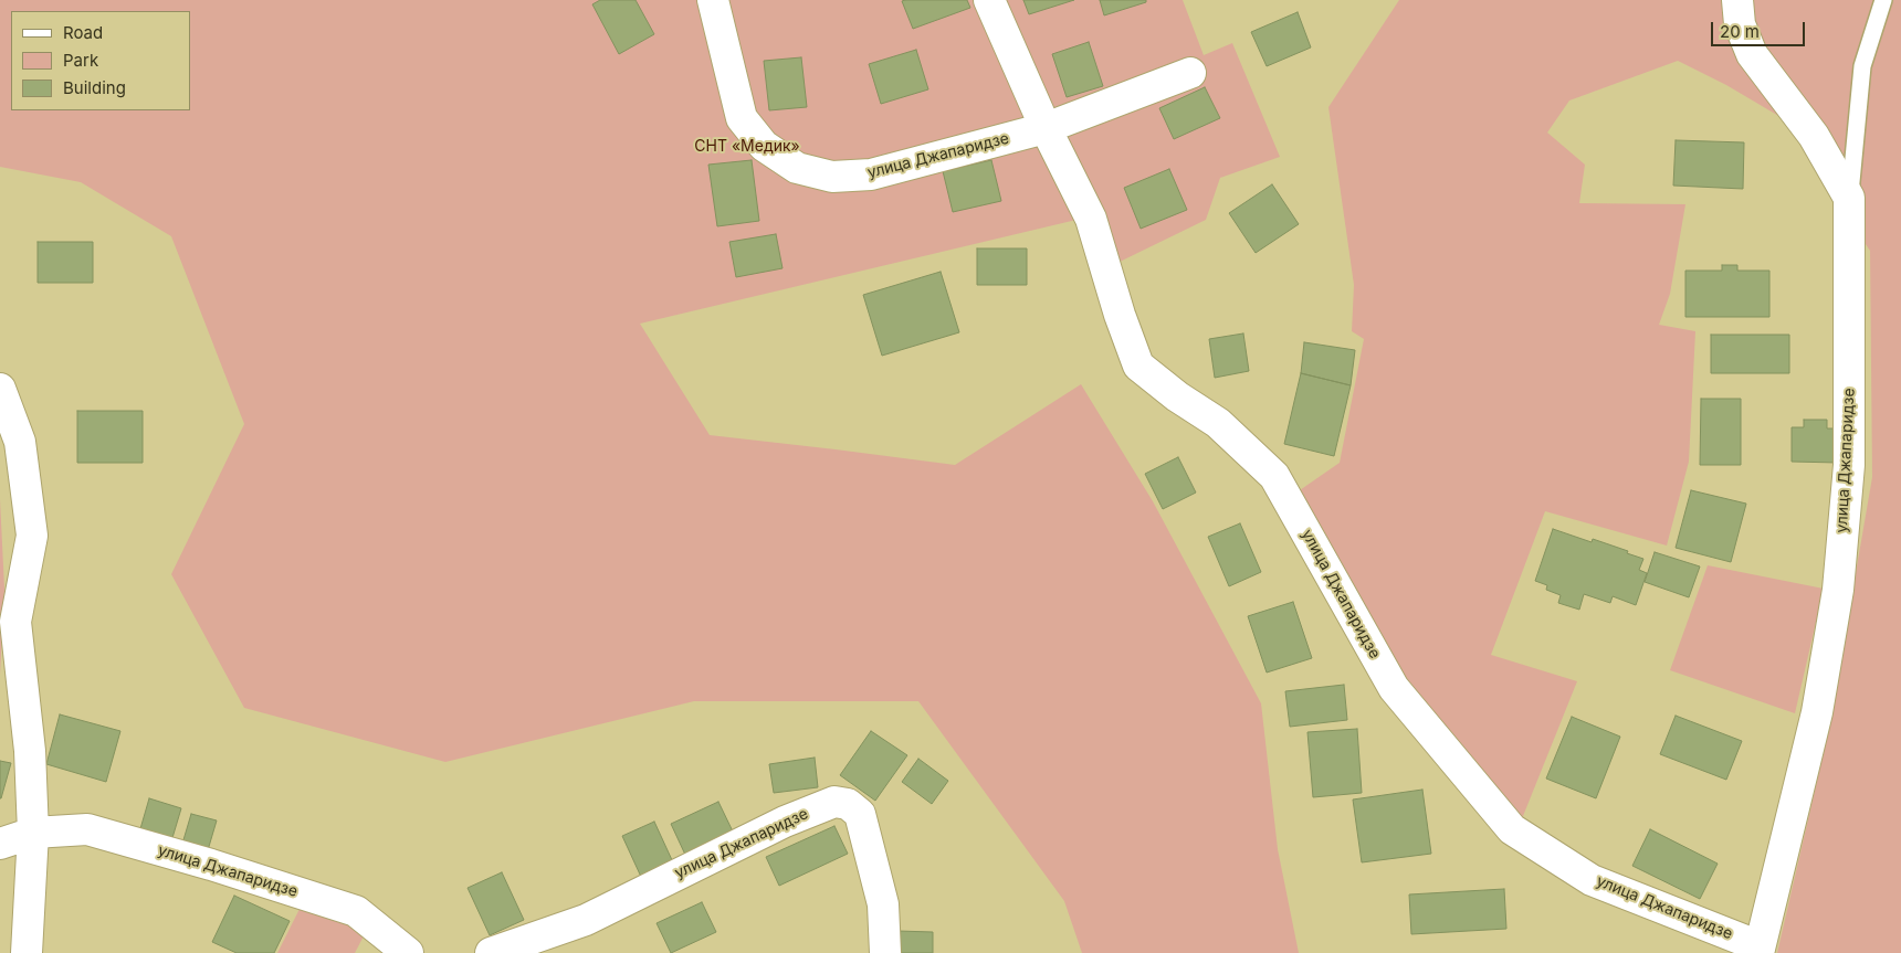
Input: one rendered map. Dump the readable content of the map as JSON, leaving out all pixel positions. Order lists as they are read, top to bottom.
{
  "streets": {
    "street": ["улица Джапаридзе"]
  },
  "parks": ["СНТ «Медик»"],
  "legend": ["Road", "Park", "Building"],
  "scale_bar": "20 m"
}
